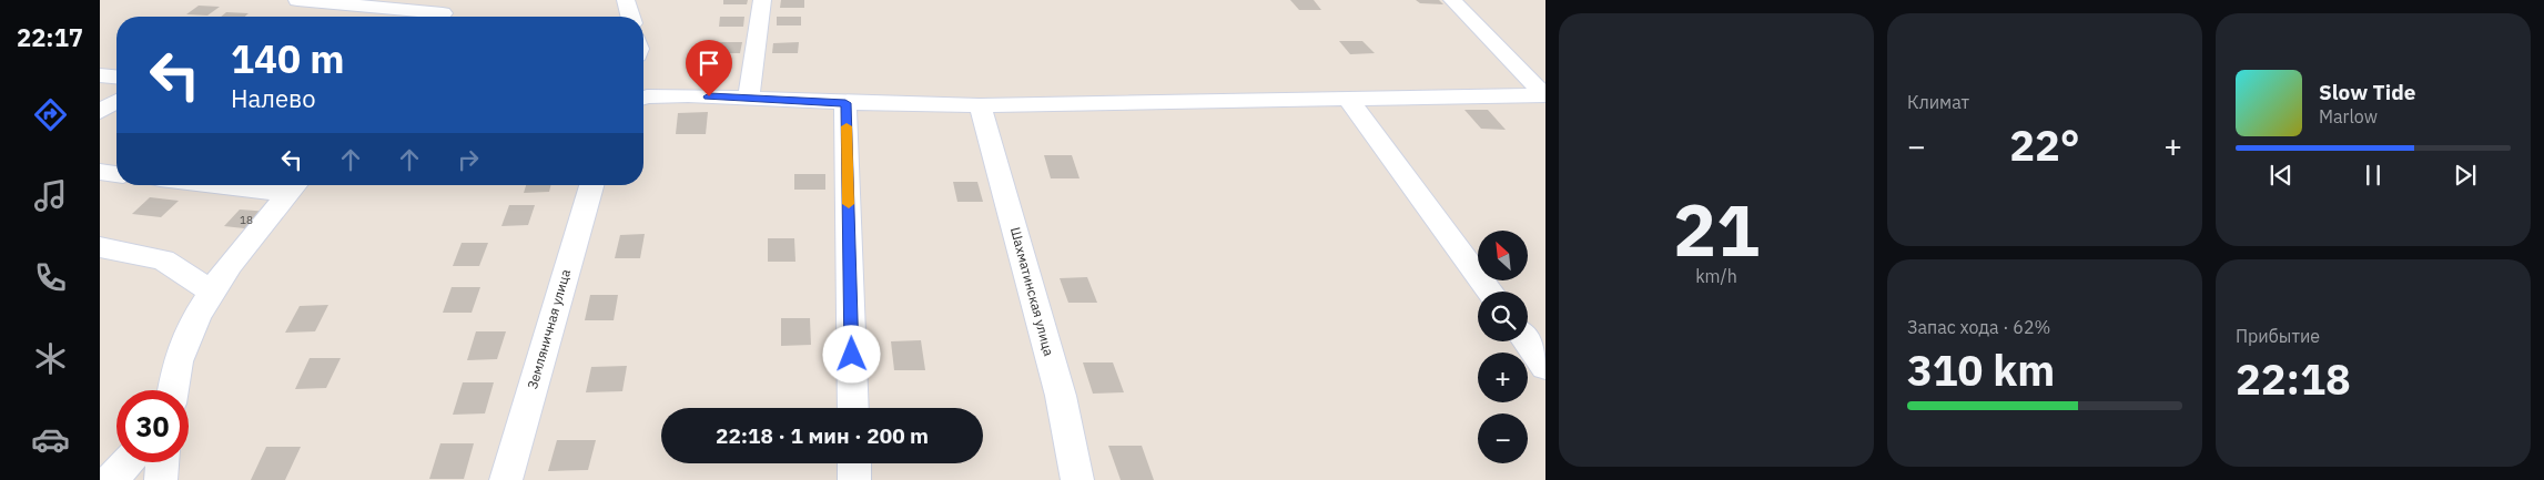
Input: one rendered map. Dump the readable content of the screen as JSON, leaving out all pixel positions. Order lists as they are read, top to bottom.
{
  "streets": {
    "street": ["Шахматинская улица", "Земляничная улица"]
  },
  "house_numbers": ["18"],
  "north": "top left",
  "page": {
    "tabs": "22:17",
    "tile": [
      ["21", "km/h"],
      "Климат",
      ["Запас хода · 62%", "310 km"],
      ["Прибытие", "22:18"]
    ],
    "turn": ["140 m", "Налево"],
    "song": ["Slow Tide", "Marlow"],
    "heat": ["−", "22°", "+"],
    "map_buttons": ["+", "−"],
    "limit": "30",
    "trip": "22:18 · 1 мин · 200 m"
  }
}
